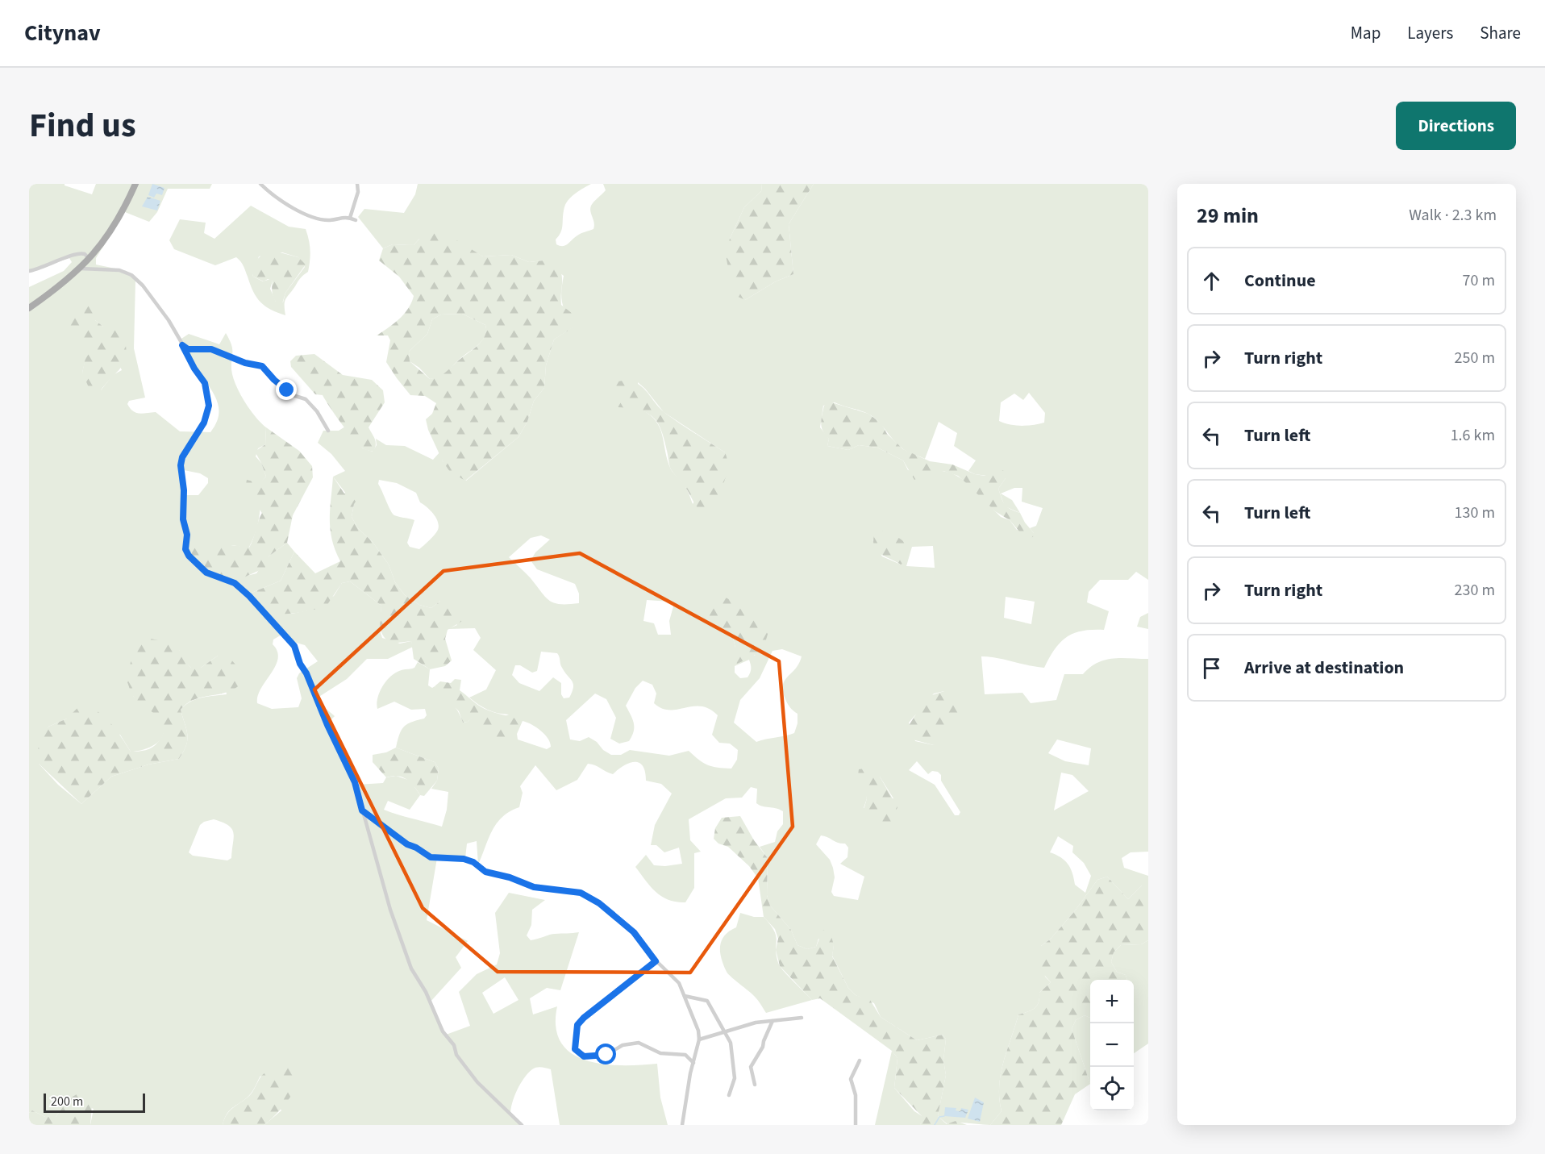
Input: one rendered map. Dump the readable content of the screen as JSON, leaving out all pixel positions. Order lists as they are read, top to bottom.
{
  "scale_bar": "200 m",
  "page": {
    "header": "Citynav",
    "nav": ["Map", "Layers", "Share"],
    "title": "Find us",
    "buttons": "Directions",
    "heading": ["29 min", "Walk · 2.3 km"],
    "list": [
      ["Continue", "70 m"],
      ["Turn right", "250 m"],
      ["Turn left", "1.6 km"],
      ["Turn left", "130 m"],
      ["Turn right", "230 m"],
      "Arrive at destination"
    ],
    "map_buttons": ["+", "−"],
    "scale": "200 m"
  }
}
